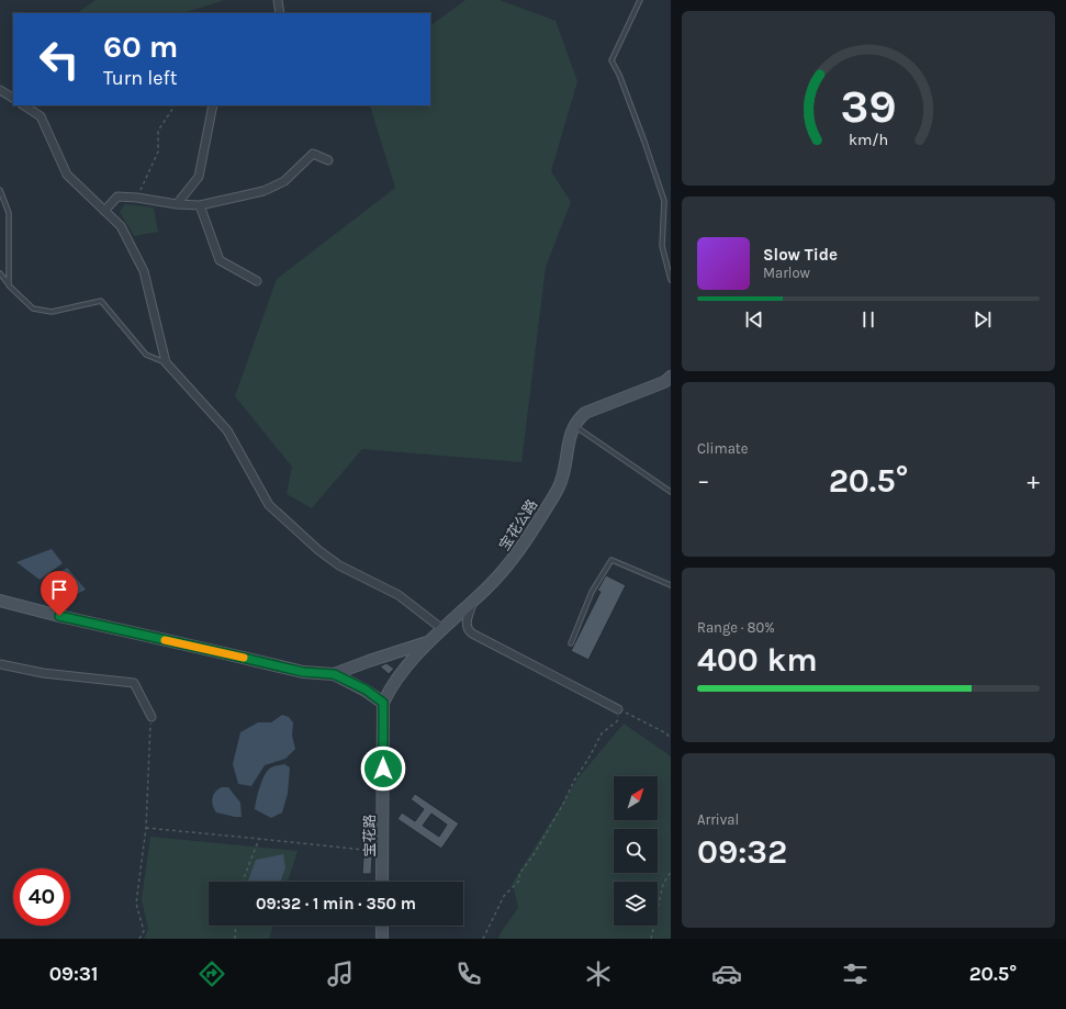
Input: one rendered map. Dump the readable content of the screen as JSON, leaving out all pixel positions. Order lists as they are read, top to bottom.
{
  "streets": {
    "street": ["宝花公路", "宝花路"]
  },
  "crossings": [
    ["宝花公路", "宝花路"]
  ],
  "north": "top right",
  "page": {
    "turn": ["60 m", "Turn left"],
    "song": ["Slow Tide", "Marlow"],
    "tile": [
      "Climate",
      ["Range · 80%", "400 km"],
      ["Arrival", "09:32"]
    ],
    "heat": ["−", "20.5°", "+"],
    "limit": "40",
    "trip": "09:32 · 1 min · 350 m",
    "tabs": ["09:31", "20.5°"],
    "gauge": ["39", "km/h"]
  }
}
